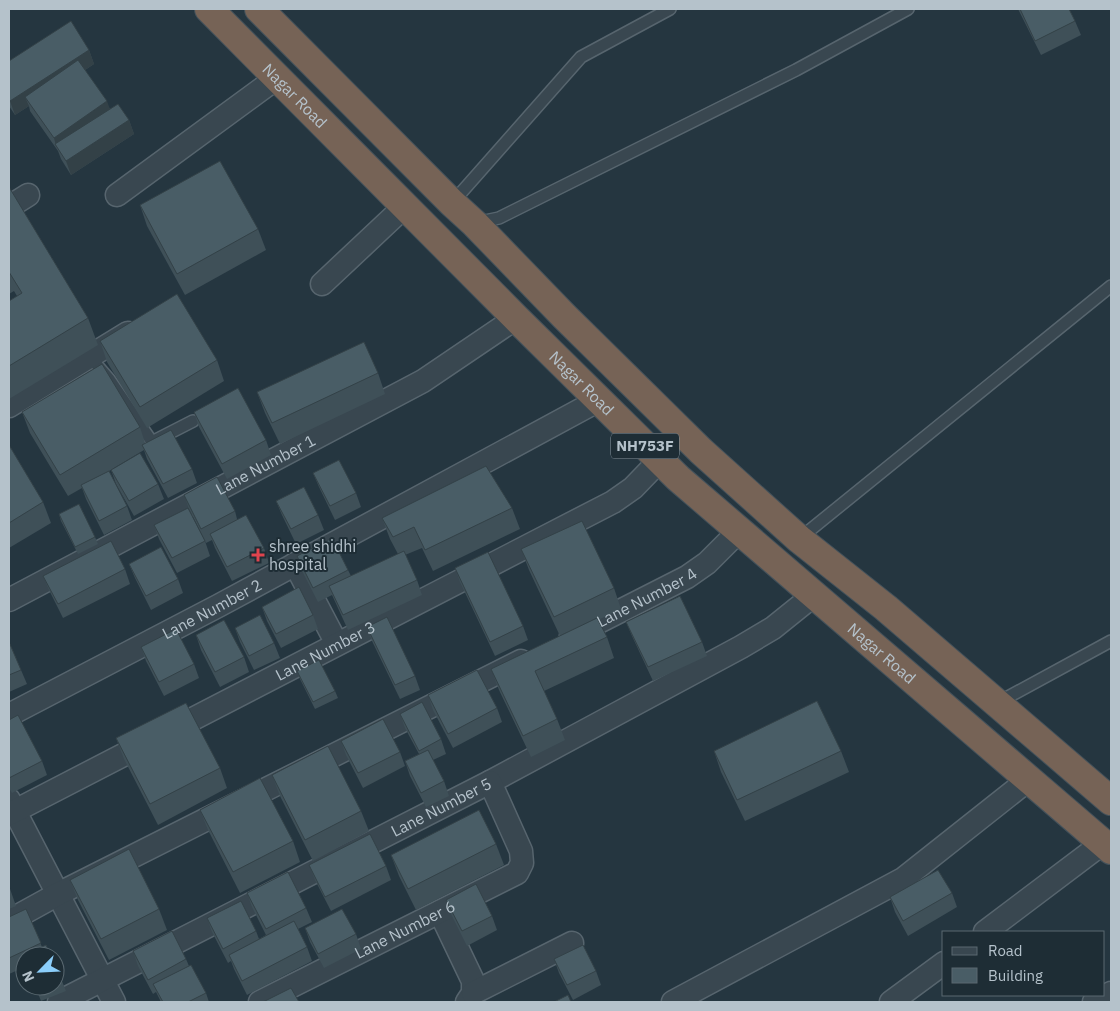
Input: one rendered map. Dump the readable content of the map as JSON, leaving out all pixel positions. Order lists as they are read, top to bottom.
{
  "streets": {
    "highway": ["Nagar Road", "NH753F"],
    "street": [
      "Lane Number 1",
      "Lane Number 4",
      "Lane Number 2",
      "Lane Number 3",
      "Lane Number 5",
      "Lane Number 6"
    ]
  },
  "crossings": [
    ["Nagar Road", "Lane Number 1"],
    ["Nagar Road", "Lane Number 4"],
    ["Nagar Road", "Lane Number 2"],
    ["Nagar Road", "Lane Number 3"],
    ["Nagar Road", "Lane Number 5"],
    ["Lane Number 5", "Lane Number 6"]
  ],
  "places": {
    "health": ["shree shidhi hospital"]
  },
  "legend": ["Road", "Building"],
  "north": "bottom left"
}
